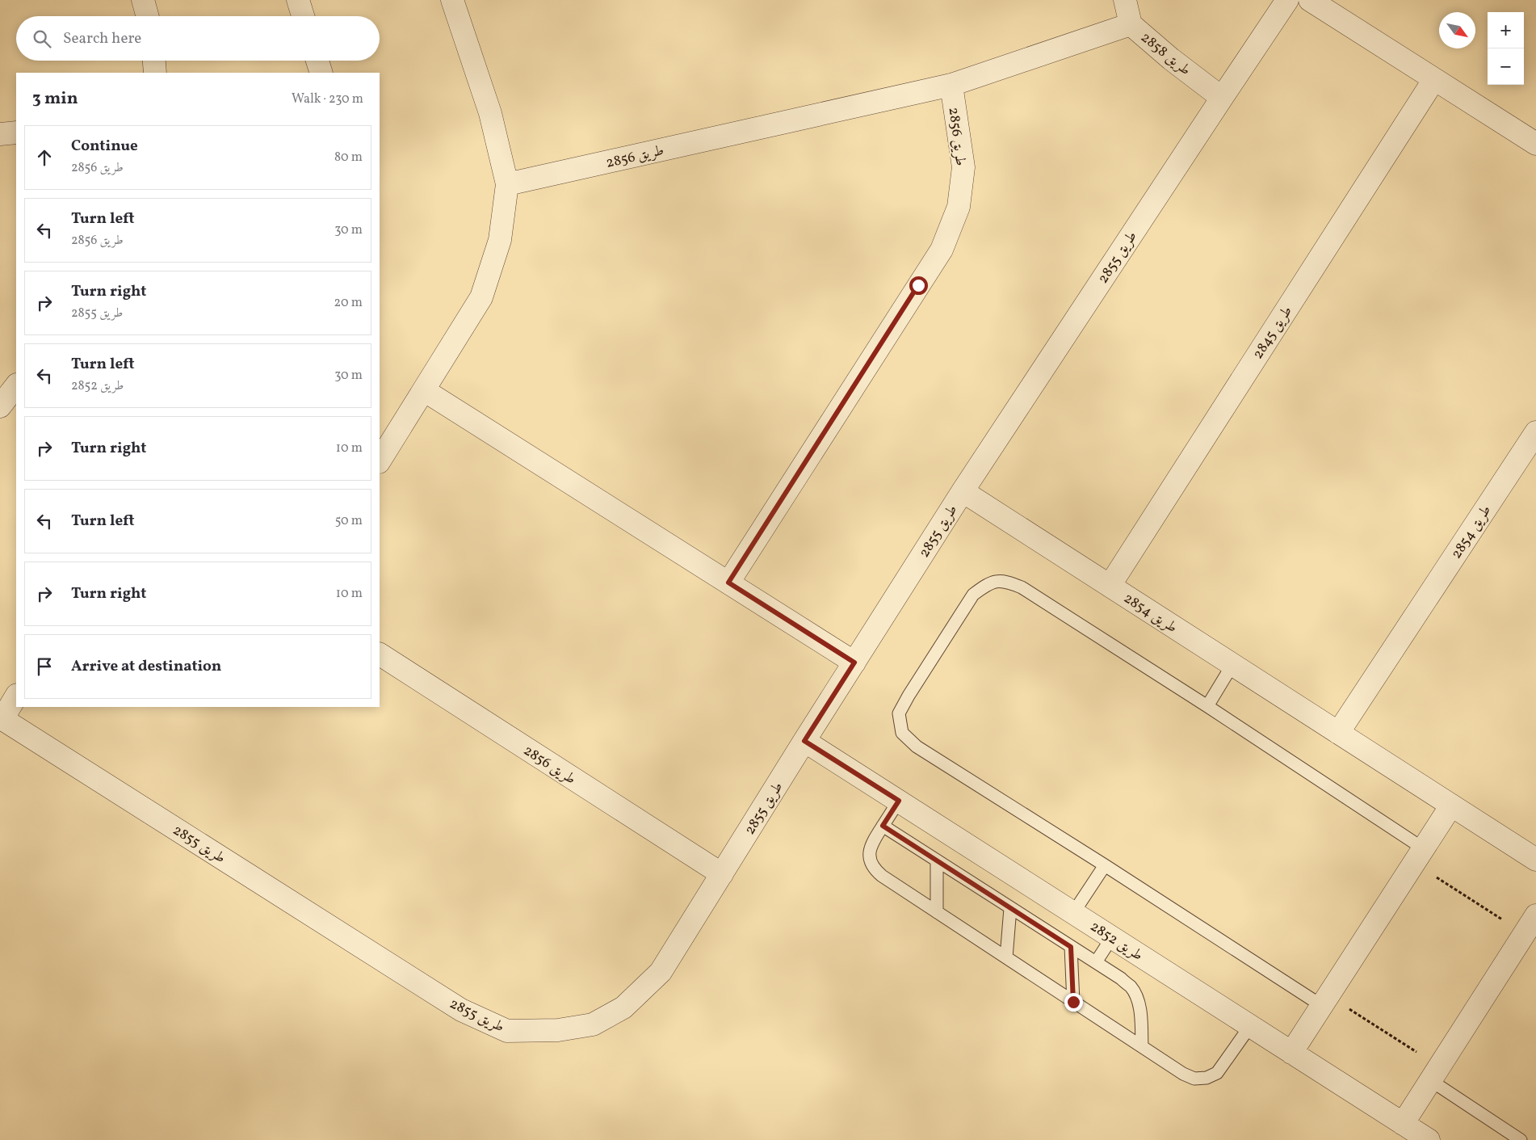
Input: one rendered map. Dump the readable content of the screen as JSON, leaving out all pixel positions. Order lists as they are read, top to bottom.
{
  "streets": {
    "street": [
      "طريق 2858",
      "طريق 2856",
      "طريق 2855",
      "طريق 2845",
      "طريق 2854",
      "طريق 2852"
    ]
  },
  "crossings": [
    ["طريق 2858", "طريق 2856"],
    ["طريق 2858", "طريق 2855"],
    ["طريق 2856", "طريق 2855"],
    ["طريق 2855", "طريق 2854"],
    ["طريق 2855", "طريق 2852"],
    ["طريق 2845", "طريق 2854"]
  ],
  "north": "bottom right",
  "page": {
    "map_buttons": ["+", "−"],
    "search": "Search here",
    "heading": ["3 min", "Walk · 230 m"],
    "list": [
      ["Continue", "طريق 2856", "80 m"],
      ["Turn left", "طريق 2856", "30 m"],
      ["Turn right", "طريق 2855", "20 m"],
      ["Turn left", "طريق 2852", "30 m"],
      ["Turn right", "10 m"],
      ["Turn left", "50 m"],
      ["Turn right", "10 m"],
      "Arrive at destination"
    ]
  }
}
